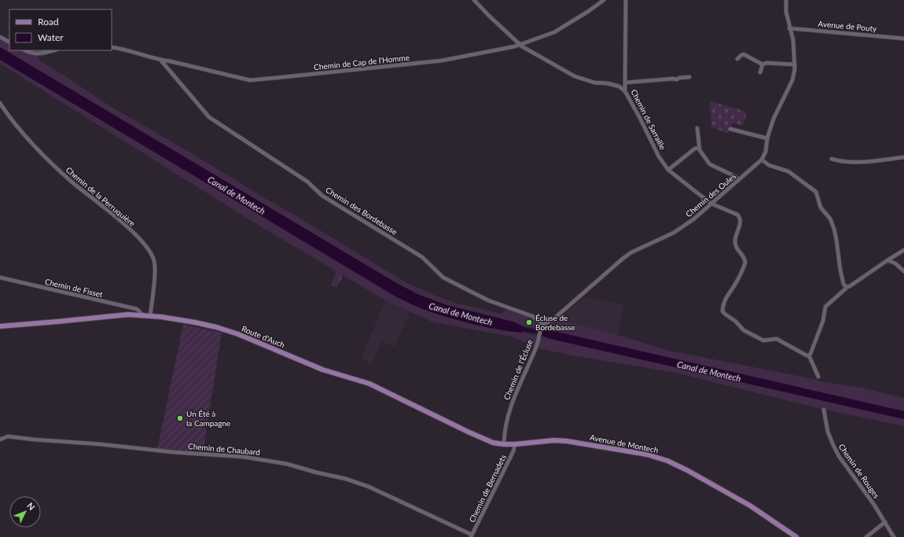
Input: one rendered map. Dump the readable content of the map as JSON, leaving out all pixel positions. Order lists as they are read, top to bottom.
{
  "streets": {
    "main road": ["Route d'Auch", "Avenue de Montech"],
    "street": [
      "Avenue de Pouty",
      "Chemin de Cap de l'Homme",
      "Chemin de Sarraille",
      "Chemin des Oules",
      "Chemin de la Perruquière",
      "Chemin des Bordebasse",
      "Chemin de Fisset",
      "Chemin de l'Écluse",
      "Chemin de Chaubard",
      "Chemin de Rouges",
      "Chemin de Bernadets"
    ]
  },
  "crossings": [
    ["Chemin de Cap de l'Homme", "Chemin des Bordebasse"],
    ["Chemin de Sarraille", "Chemin des Oules"],
    ["Chemin des Oules", "Chemin des Bordebasse"],
    ["Chemin des Oules", "Chemin de l'Écluse"],
    ["Chemin de la Perruquière", "Route d'Auch"],
    ["Chemin de Fisset", "Route d'Auch"],
    ["Route d'Auch", "Chemin de l'Écluse"],
    ["Route d'Auch", "Avenue de Montech"],
    ["Chemin de l'Écluse", "Avenue de Montech"],
    ["Avenue de Montech", "Chemin de Bernadets"],
    ["Chemin de Chaubard", "Chemin de Bernadets"]
  ],
  "water": ["Canal de Montech"],
  "places": ["Écluse de Bordebasse", "Un Été à la Campagne"],
  "legend": ["Road", "Water"],
  "north": "top right"
}
